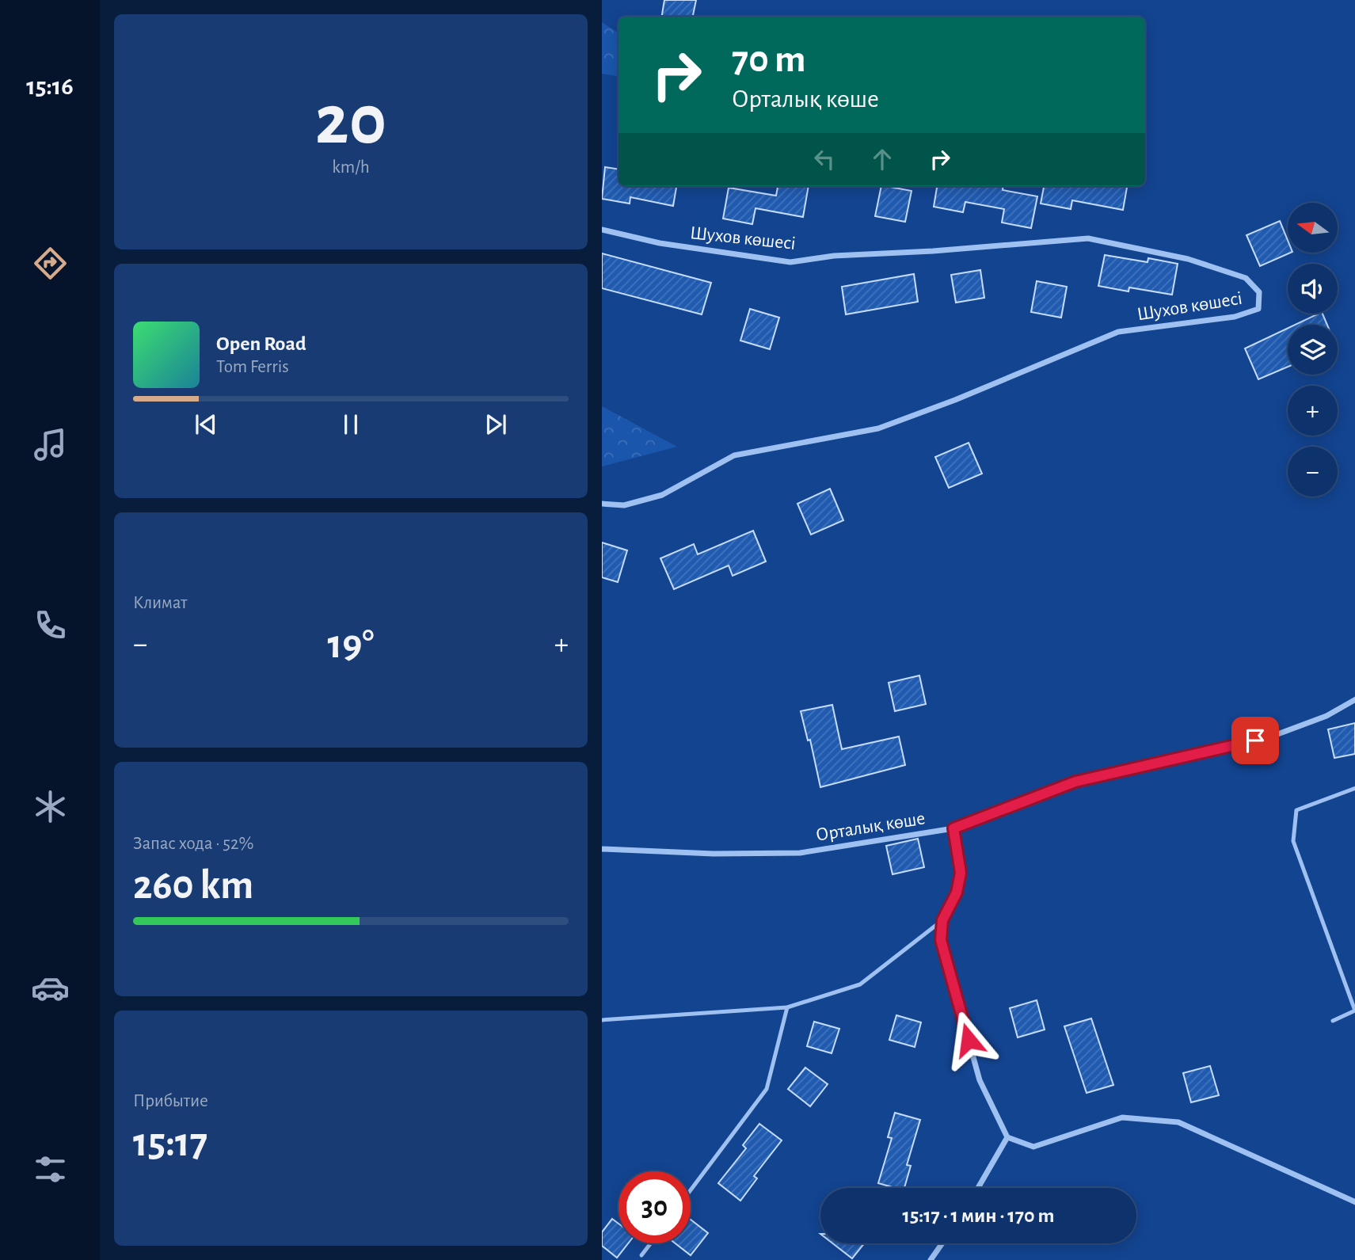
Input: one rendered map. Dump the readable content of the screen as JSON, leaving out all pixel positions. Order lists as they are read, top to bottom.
{
  "streets": {
    "street": ["Шухов көшесі", "Орталық көше"]
  },
  "north": "left",
  "page": {
    "tabs": "15:16",
    "tile": [
      ["20", "km/h"],
      "Климат",
      ["Запас хода · 52%", "260 km"],
      ["Прибытие", "15:17"]
    ],
    "turn": ["70 m", "Орталық көше"],
    "map_buttons": ["+", "−"],
    "song": ["Open Road", "Tom Ferris"],
    "heat": ["−", "19°", "+"],
    "limit": "30",
    "trip": "15:17 · 1 мин · 170 m"
  }
}
